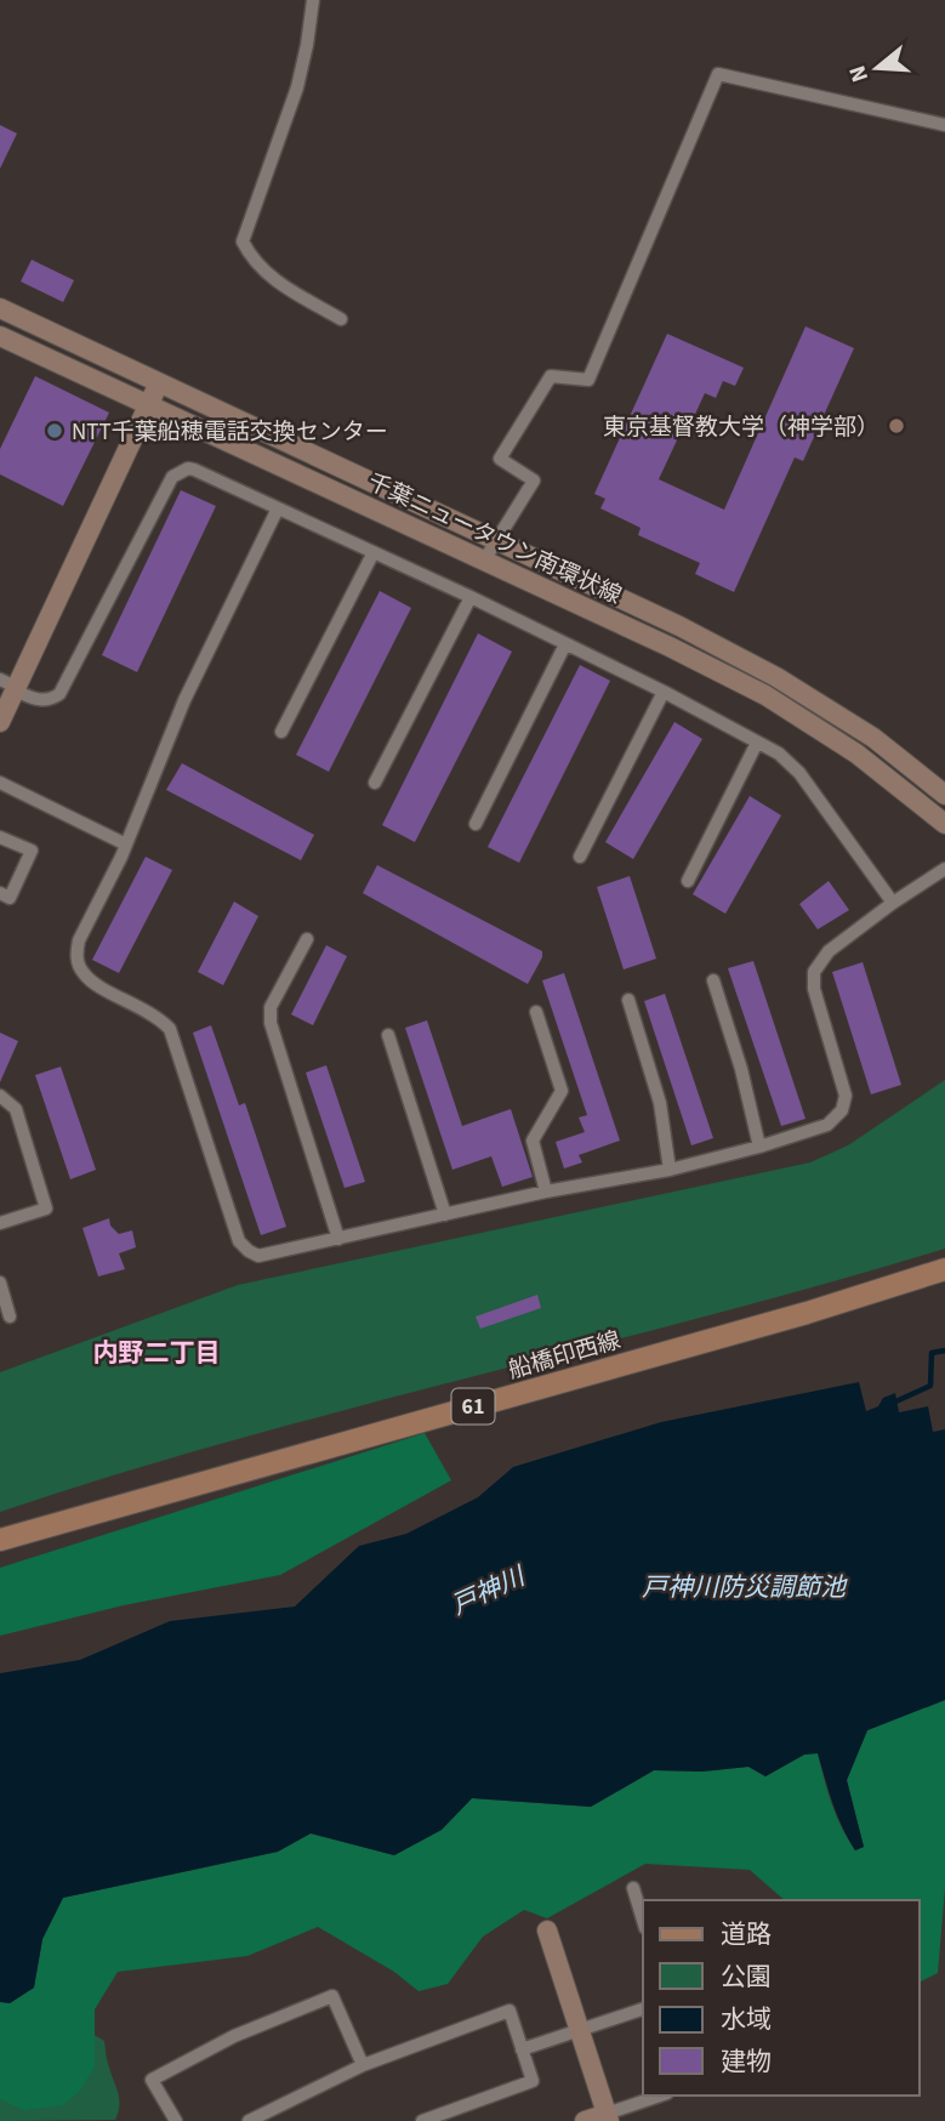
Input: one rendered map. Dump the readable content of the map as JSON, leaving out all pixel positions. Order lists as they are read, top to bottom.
{
  "streets": {
    "main road": ["千葉ニュータウン南環状線", "船橋印西線", "61"]
  },
  "districts": ["内野二丁目"],
  "water": ["戸神川防災調節池", "戸神川"],
  "places": ["東京基督教大学（神学部）", "NTT千葉船穂電話交換センター"],
  "legend": [
    "道路",
    "公園",
    "水域",
    "建物"
  ],
  "north": "left"
}
